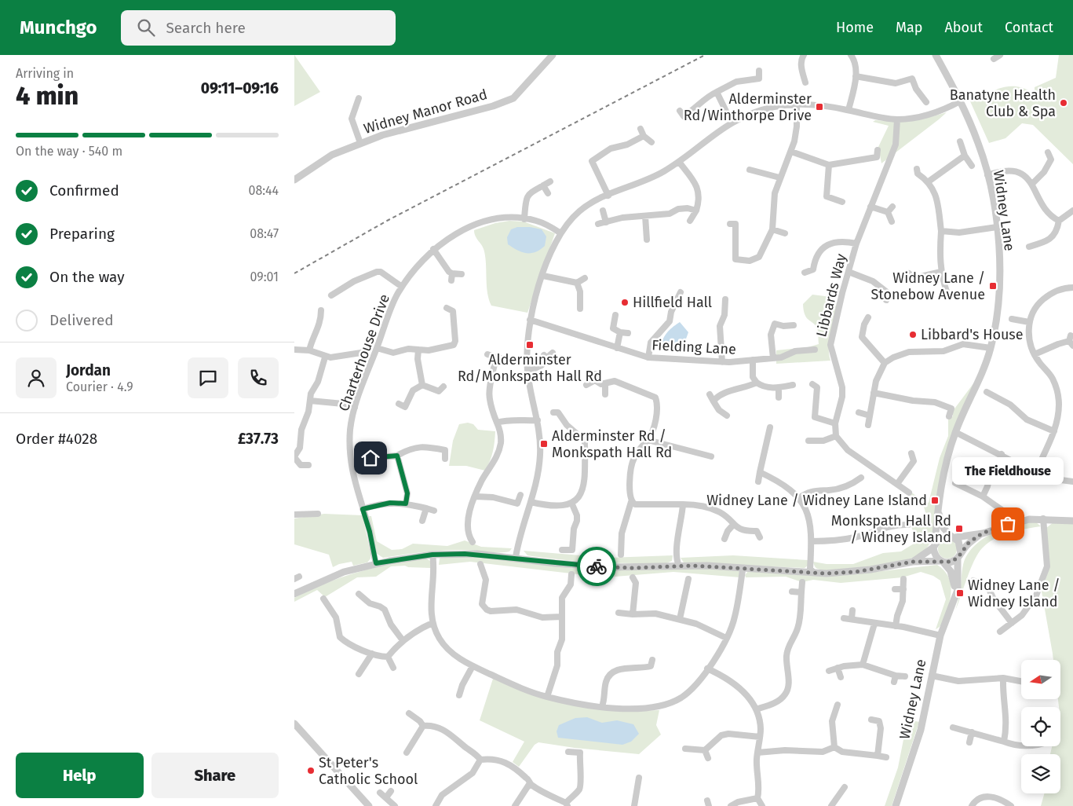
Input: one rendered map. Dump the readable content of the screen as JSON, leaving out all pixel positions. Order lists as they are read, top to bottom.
{
  "streets": {
    "street": [
      "Widney Manor Road",
      "Widney Lane",
      "Libbards Way",
      "Fielding Lane",
      "Charterhouse Drive"
    ]
  },
  "places": {
    "other": [
      "Banatyne Health Club & Spa",
      "Hillfield Hall",
      "Libbard's House",
      "The Fieldhouse",
      "St Peter's Catholic School"
    ],
    "transit": [
      "Alderminster Rd/Winthorpe Drive",
      "Widney Lane / Stonebow Avenue",
      "Alderminster Rd/Monkspath Hall Rd",
      "Alderminster Rd / Monkspath Hall Rd",
      "Widney Lane / Widney Lane Island",
      "Monkspath Hall Rd / Widney Island",
      "Widney Lane / Widney Island"
    ]
  },
  "north": "left",
  "page": {
    "header": "Munchgo",
    "search": "Search here",
    "nav": [
      "Home",
      "Map",
      "About",
      "Contact"
    ],
    "heading": ["4 min", "Arriving in", "09:11–09:16"],
    "panel": [
      "Jordan",
      "Courier · 4.9",
      "Order #4028",
      "£37.73"
    ],
    "bar": "On the way · 540 m",
    "list": [
      ["Confirmed", "08:44"],
      ["Preparing", "08:47"],
      ["On the way", "09:01"],
      "Delivered"
    ],
    "bubble": "The Fieldhouse",
    "buttons": ["Help", "Share"]
  }
}
